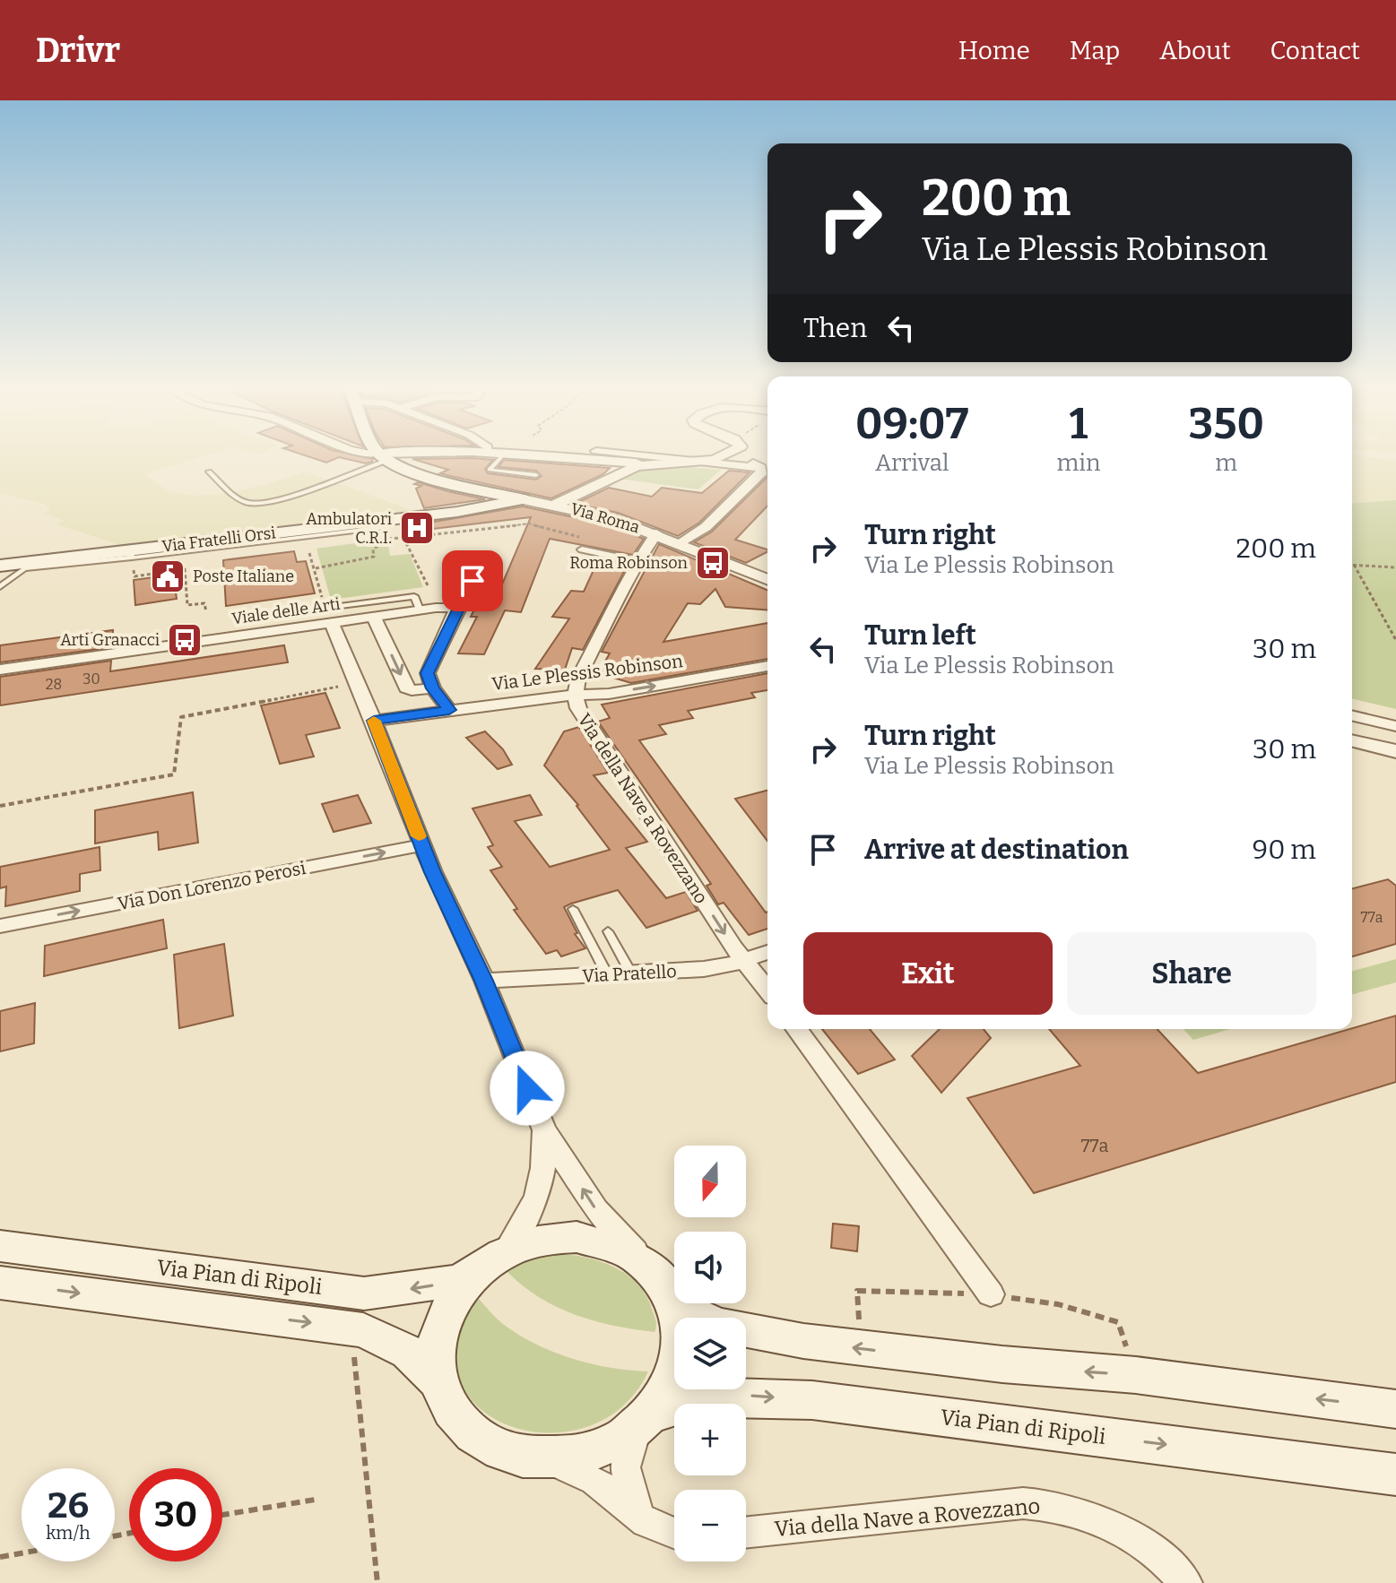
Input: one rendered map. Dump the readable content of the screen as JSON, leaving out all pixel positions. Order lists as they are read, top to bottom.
{
  "streets": {
    "main road": ["Via Roma", "Via Fratelli Orsi", "Via Pian di Ripoli"],
    "street": [
      "Viale delle Arti",
      "Via Le Plessis Robinson",
      "Via della Nave a Rovezzano",
      "Via Don Lorenzo Perosi",
      "Via Pratello"
    ]
  },
  "crossings": [
    ["Via Roma", "Via Fratelli Orsi"],
    ["Via Roma", "Via della Nave a Rovezzano"],
    ["Via Le Plessis Robinson", "Via della Nave a Rovezzano"],
    ["Via della Nave a Rovezzano", "Via Pratello"]
  ],
  "one_way": ["Via Le Plessis Robinson", "Via Don Lorenzo Perosi"],
  "places": {
    "hospital": ["Ambulatori C.R.I."],
    "bus stop": ["Roma Robinson", "Arti Granacci"],
    "public building": ["Poste Italiane"]
  },
  "house_numbers": [
    "30",
    "28",
    "77a",
    "77a"
  ],
  "north": "bottom",
  "page": {
    "header": "Drivr",
    "nav": [
      "Home",
      "Map",
      "About",
      "Contact"
    ],
    "turn": ["200 m", "Via Le Plessis Robinson"],
    "then": "Then",
    "eta": [
      "09:07",
      "Arrival",
      "1",
      "min",
      "350",
      "m"
    ],
    "list": [
      {
        "name": "Turn right",
        "note": "Via Le Plessis Robinson",
        "value": "200 m"
      },
      {
        "name": "Turn left",
        "note": "Via Le Plessis Robinson",
        "value": "30 m"
      },
      {
        "name": "Turn right",
        "note": "Via Le Plessis Robinson",
        "value": "30 m"
      },
      {
        "name": "Arrive at destination",
        "value": "90 m"
      }
    ],
    "buttons": ["Exit", "Share"],
    "map_buttons": ["+", "−"],
    "speed": "26 km/h",
    "limit": "30"
  }
}
